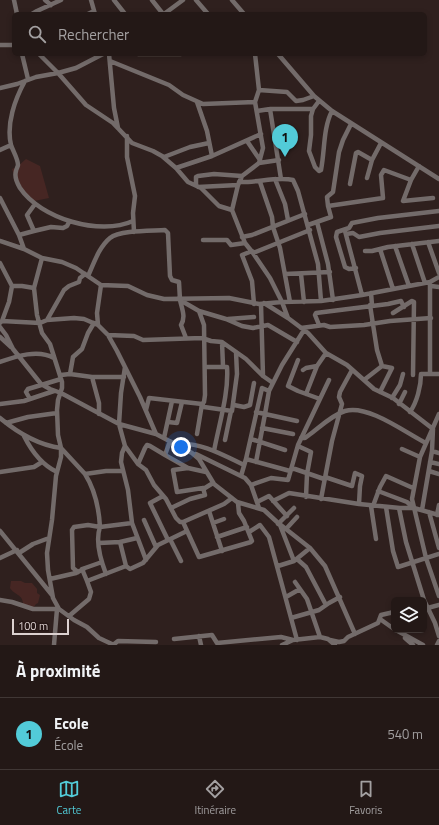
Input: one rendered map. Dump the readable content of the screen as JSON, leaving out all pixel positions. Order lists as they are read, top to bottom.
{
  "scale_bar": "100 m",
  "page": {
    "search": "Rechercher",
    "pins": "1",
    "scale": "100 m",
    "heading": "À proximité",
    "list": [
      {
        "mark": "1",
        "name": "Ecole",
        "note": "École",
        "value": "540 m"
      }
    ],
    "nav": ["Carte", "Itinéraire", "Favoris"]
  }
}
